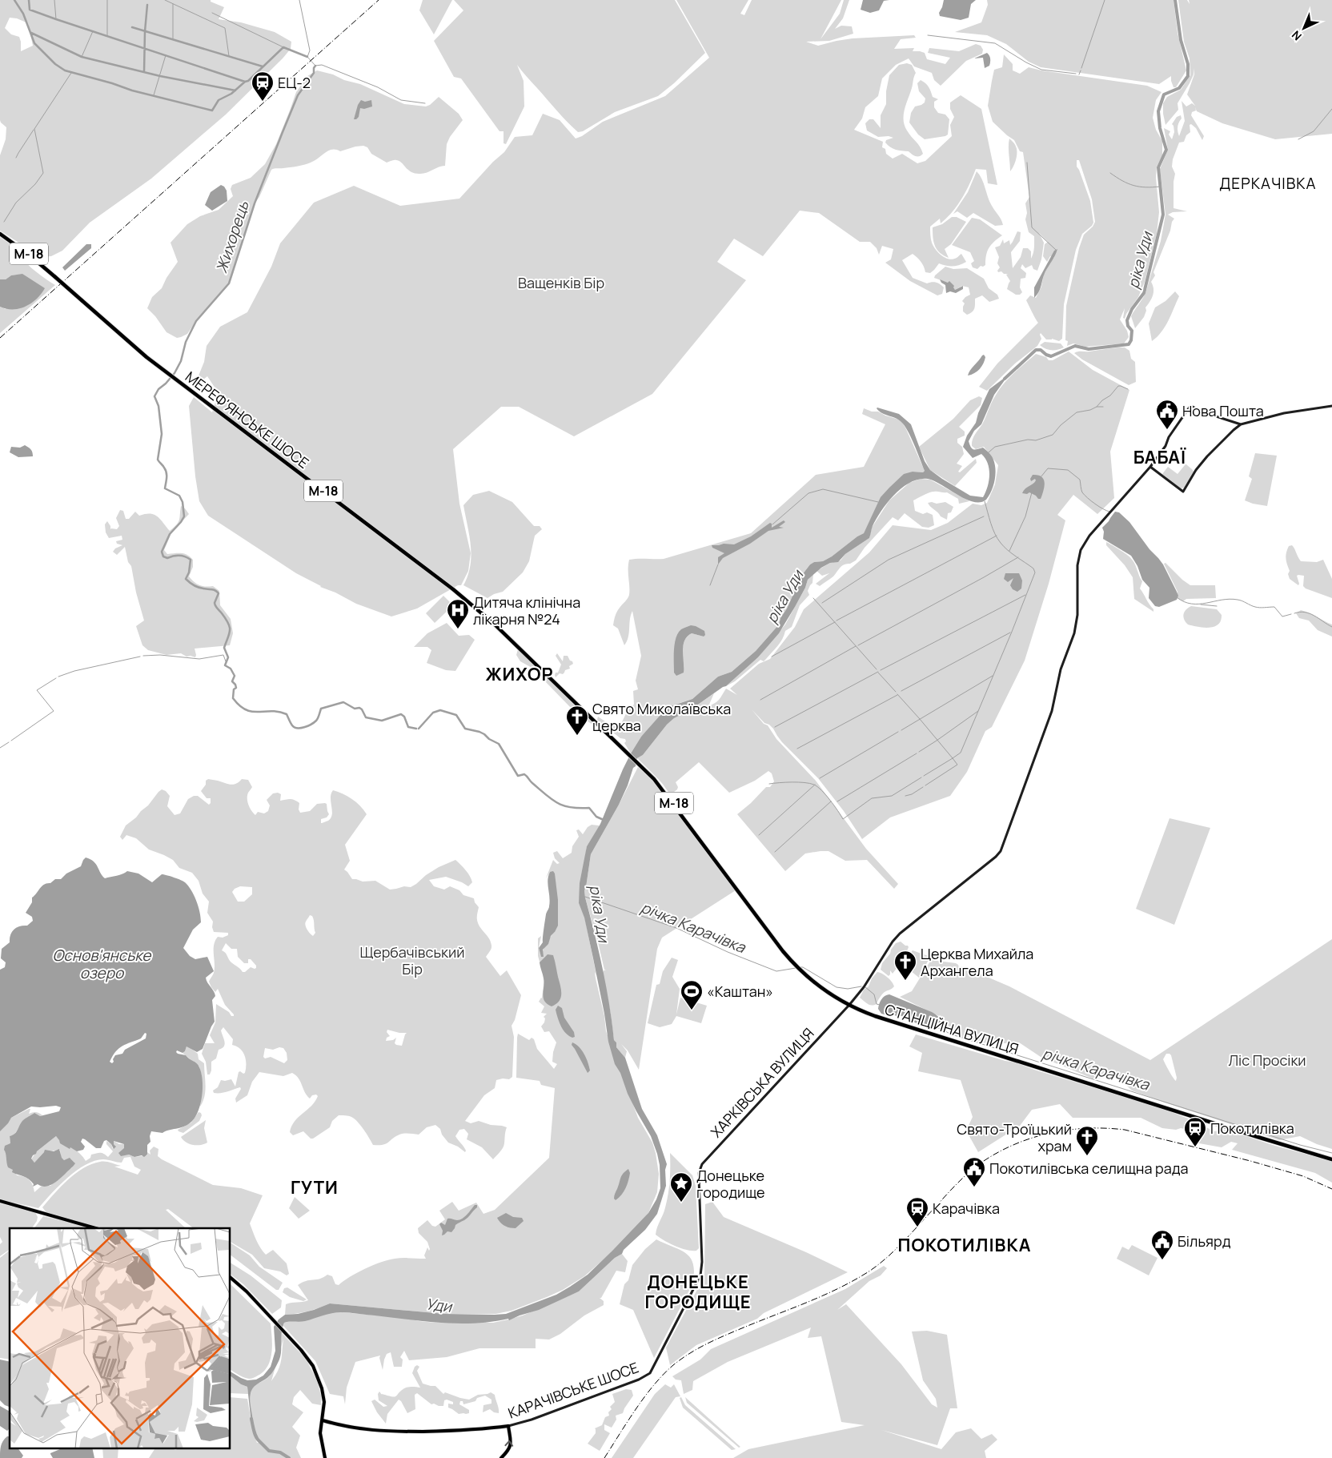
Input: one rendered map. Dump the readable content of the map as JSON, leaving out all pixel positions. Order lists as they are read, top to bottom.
{
  "streets": {
    "highway": ["М-18", "МЕРЕФ'ЯНСЬКЕ ШОСЕ", "СТАНЦІЙНА ВУЛИЦЯ"],
    "main road": ["КАРАЧІВСЬКЕ ШОСЕ"],
    "street": ["ХАРКІВСЬКА ВУЛИЦЯ"]
  },
  "crossings": [
    ["МЕРЕФ'ЯНСЬКЕ ШОСЕ", "СТАНЦІЙНА ВУЛИЦЯ"],
    ["МЕРЕФ'ЯНСЬКЕ ШОСЕ", "ХАРКІВСЬКА ВУЛИЦЯ"],
    ["СТАНЦІЙНА ВУЛИЦЯ", "ХАРКІВСЬКА ВУЛИЦЯ"],
    ["ХАРКІВСЬКА ВУЛИЦЯ", "КАРАЧІВСЬКЕ ШОСЕ"]
  ],
  "districts": [
    "ДЕРКАЧІВКА",
    "БАБАЇ",
    "ЖИХОР",
    "ГУТИ",
    "ПОКОТИЛІВКА",
    "ДОНЕЦЬКЕ ГОРОДИЩЕ"
  ],
  "water": [
    "Жихорець",
    "ріка Уди",
    "річка Карачівка",
    "Основ'янське озеро",
    "Уди"
  ],
  "parks": ["Ващенків Бір", "Щербачівський Бір", "Ліс Просіки"],
  "places": {
    "station": ["ЕЦ-2", "Покотилівка", "Карачівка"],
    "public building": ["Нова Пошта", "Покотилівська селищна рада", "Більярд"],
    "hospital": ["Дитяча клінічна лікарня №24"],
    "church": ["Свято Миколаївська церква", "Церква Михайла Архангела", "Свято-Троїцький храм"],
    "sports": ["«Каштан»"],
    "place": ["Донецьке городище"]
  },
  "north": "bottom left"
}
